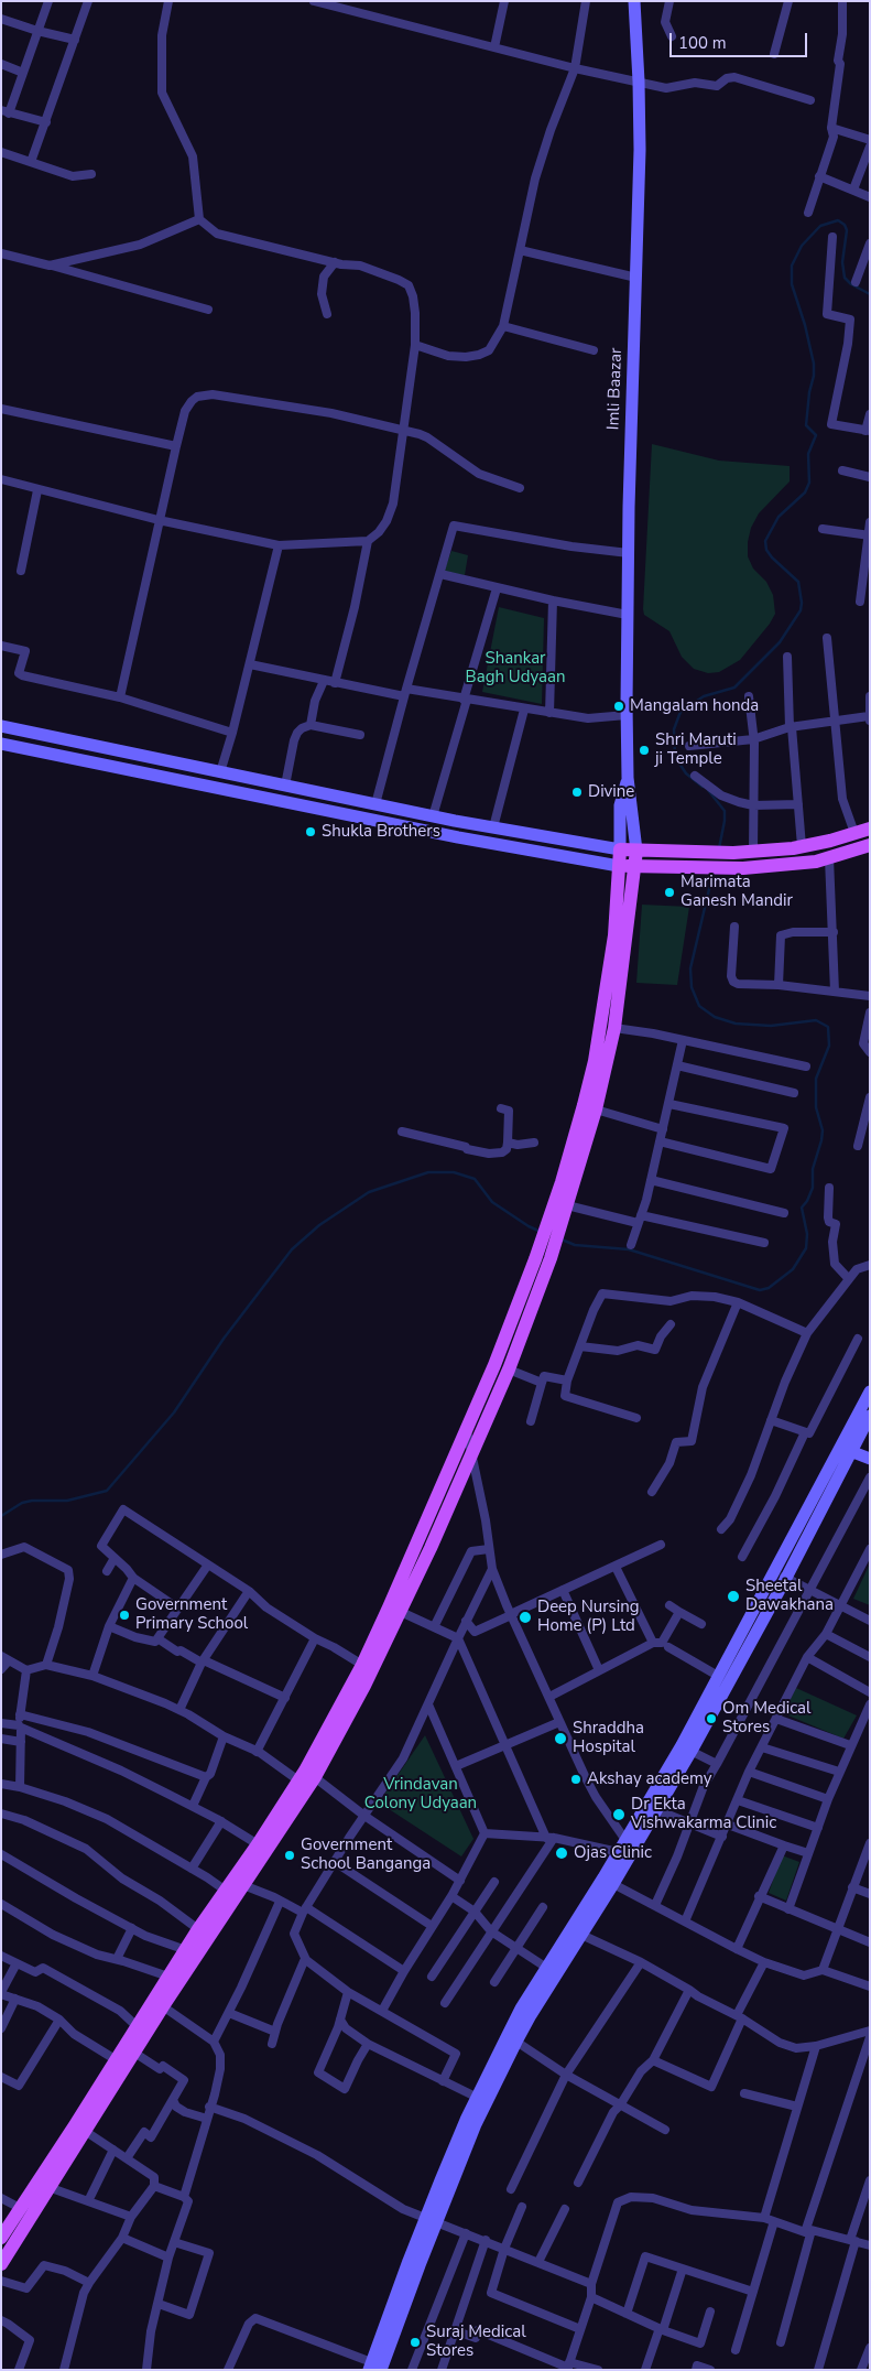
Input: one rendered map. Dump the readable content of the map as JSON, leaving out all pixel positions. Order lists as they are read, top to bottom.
{
  "streets": {
    "main road": ["Imli Baazar"]
  },
  "parks": ["Shankar Bagh Udyaan", "Vrindavan Colony Udyaan"],
  "places": [
    "Mangalam honda",
    "Shri Maruti ji Temple",
    "Divine",
    "Shukla Brothers",
    "Marimata Ganesh Mandir",
    "Sheetal Dawakhana",
    "Government Primary School",
    "Deep Nursing Home (P) Ltd",
    "Om Medical Stores",
    "Shraddha Hospital",
    "Akshay academy",
    "Dr Ekta Vishwakarma Clinic",
    "Ojas Clinic",
    "Government School Banganga",
    "Suraj Medical Stores"
  ],
  "scale_bar": "100 m"
}
